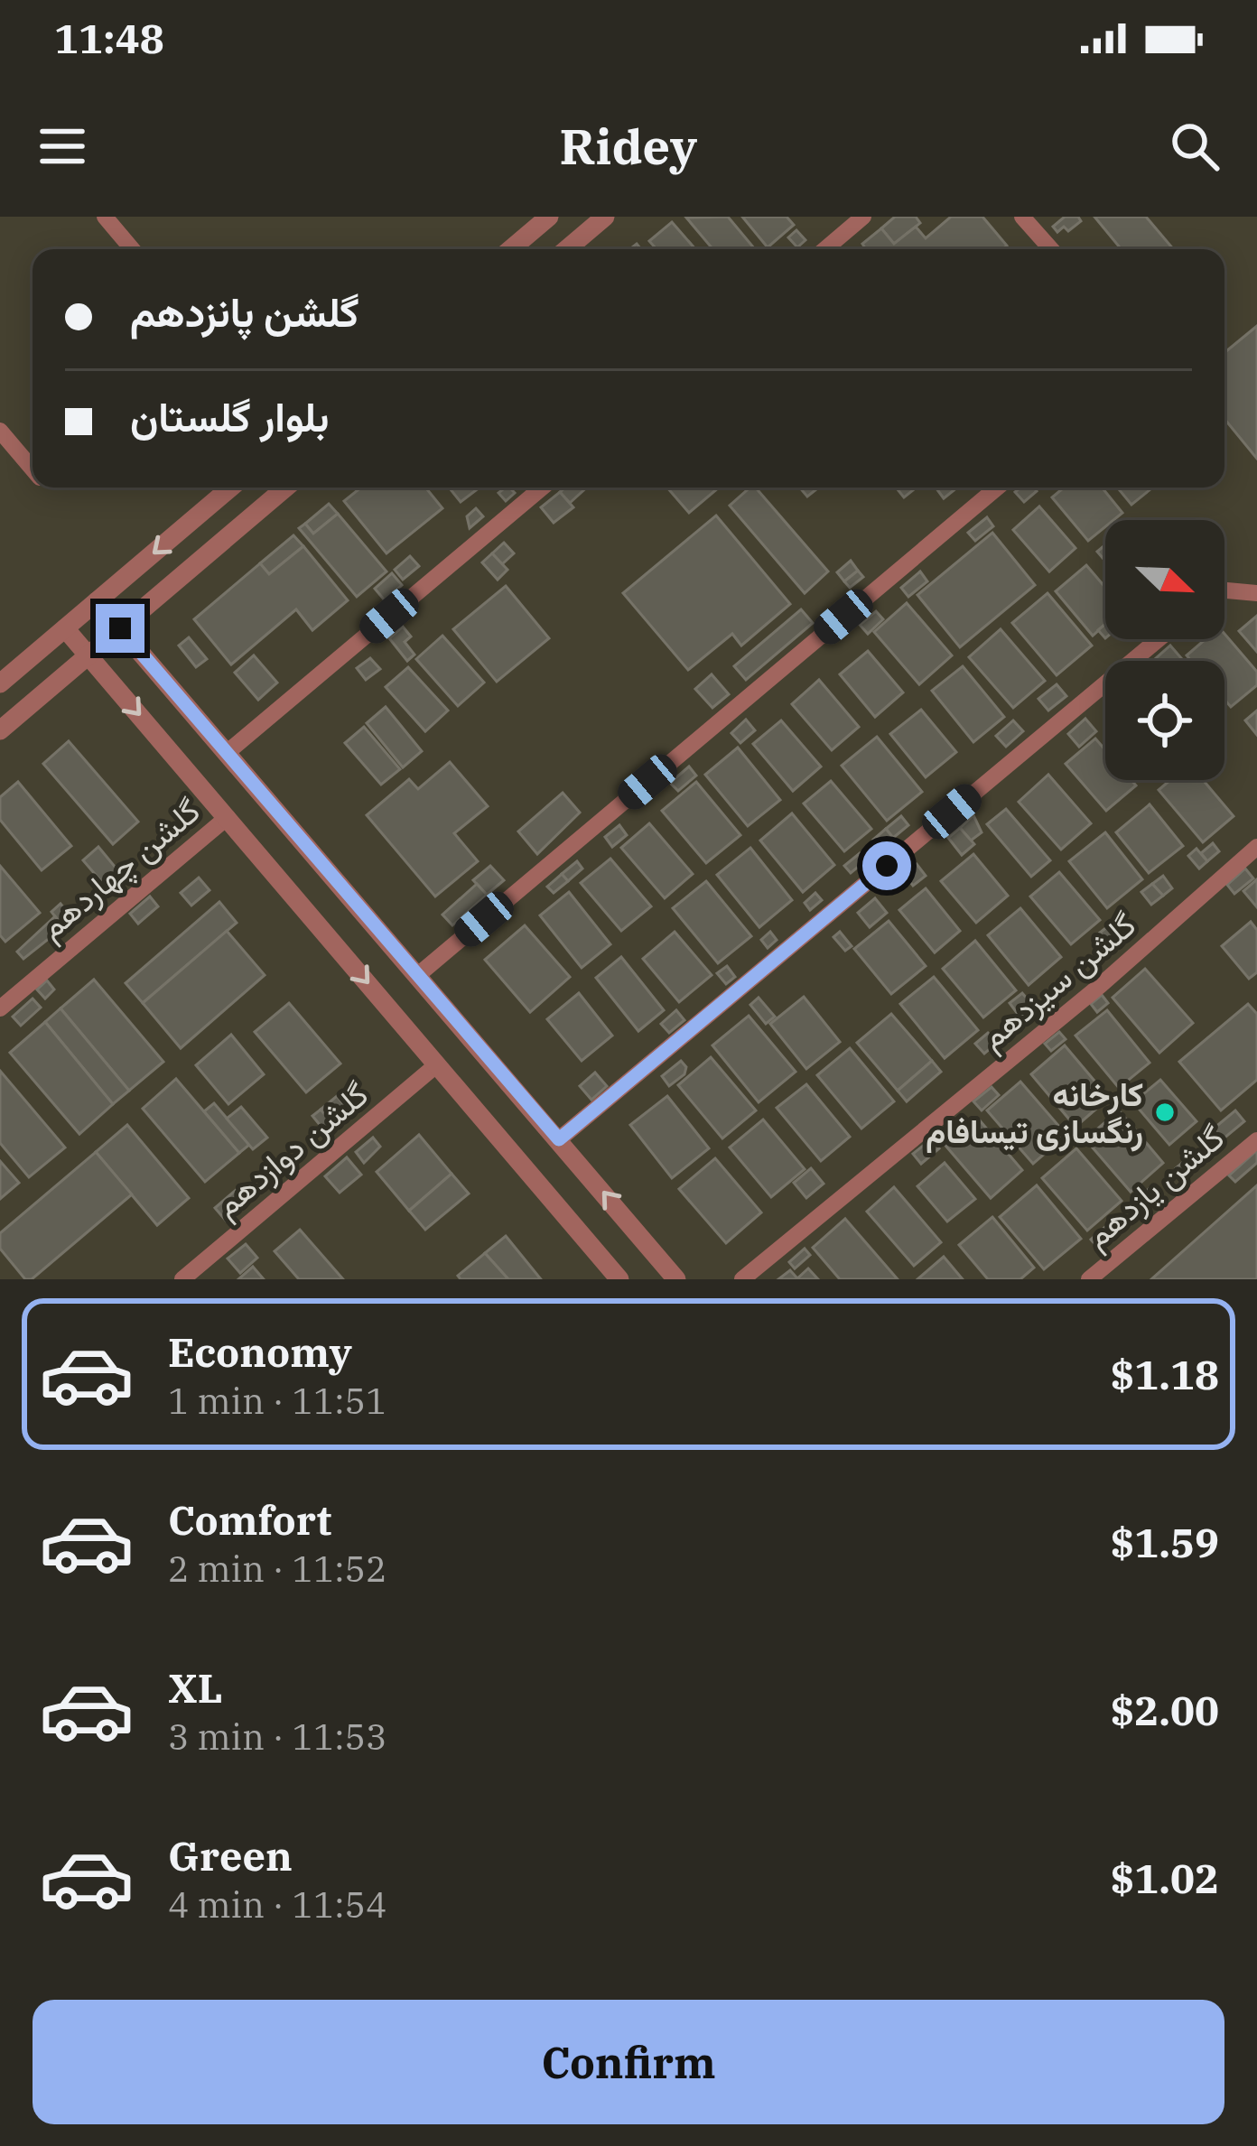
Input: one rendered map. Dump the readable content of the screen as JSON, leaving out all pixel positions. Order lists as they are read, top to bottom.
{
  "streets": {
    "street": [
      "گلشن چهاردهم",
      "گلشن سیزدهم",
      "گلشن دوازدهم",
      "گلشن یازدهم"
    ]
  },
  "places": ["کارخانه رنگسازی تیسافام"],
  "north": "bottom right",
  "page": {
    "status": "11:48",
    "header": "Ridey",
    "banner": ["گلشن پانزدهم", "بلوار گلستان"],
    "list": [
      {
        "name": "Economy",
        "note": "1 min · 11:51",
        "value": "$1.18"
      },
      {
        "name": "Comfort",
        "note": "2 min · 11:52",
        "value": "$1.59"
      },
      {
        "name": "XL",
        "note": "3 min · 11:53",
        "value": "$2.00"
      },
      {
        "name": "Green",
        "note": "4 min · 11:54",
        "value": "$1.02"
      }
    ],
    "buttons": "Confirm"
  }
}
